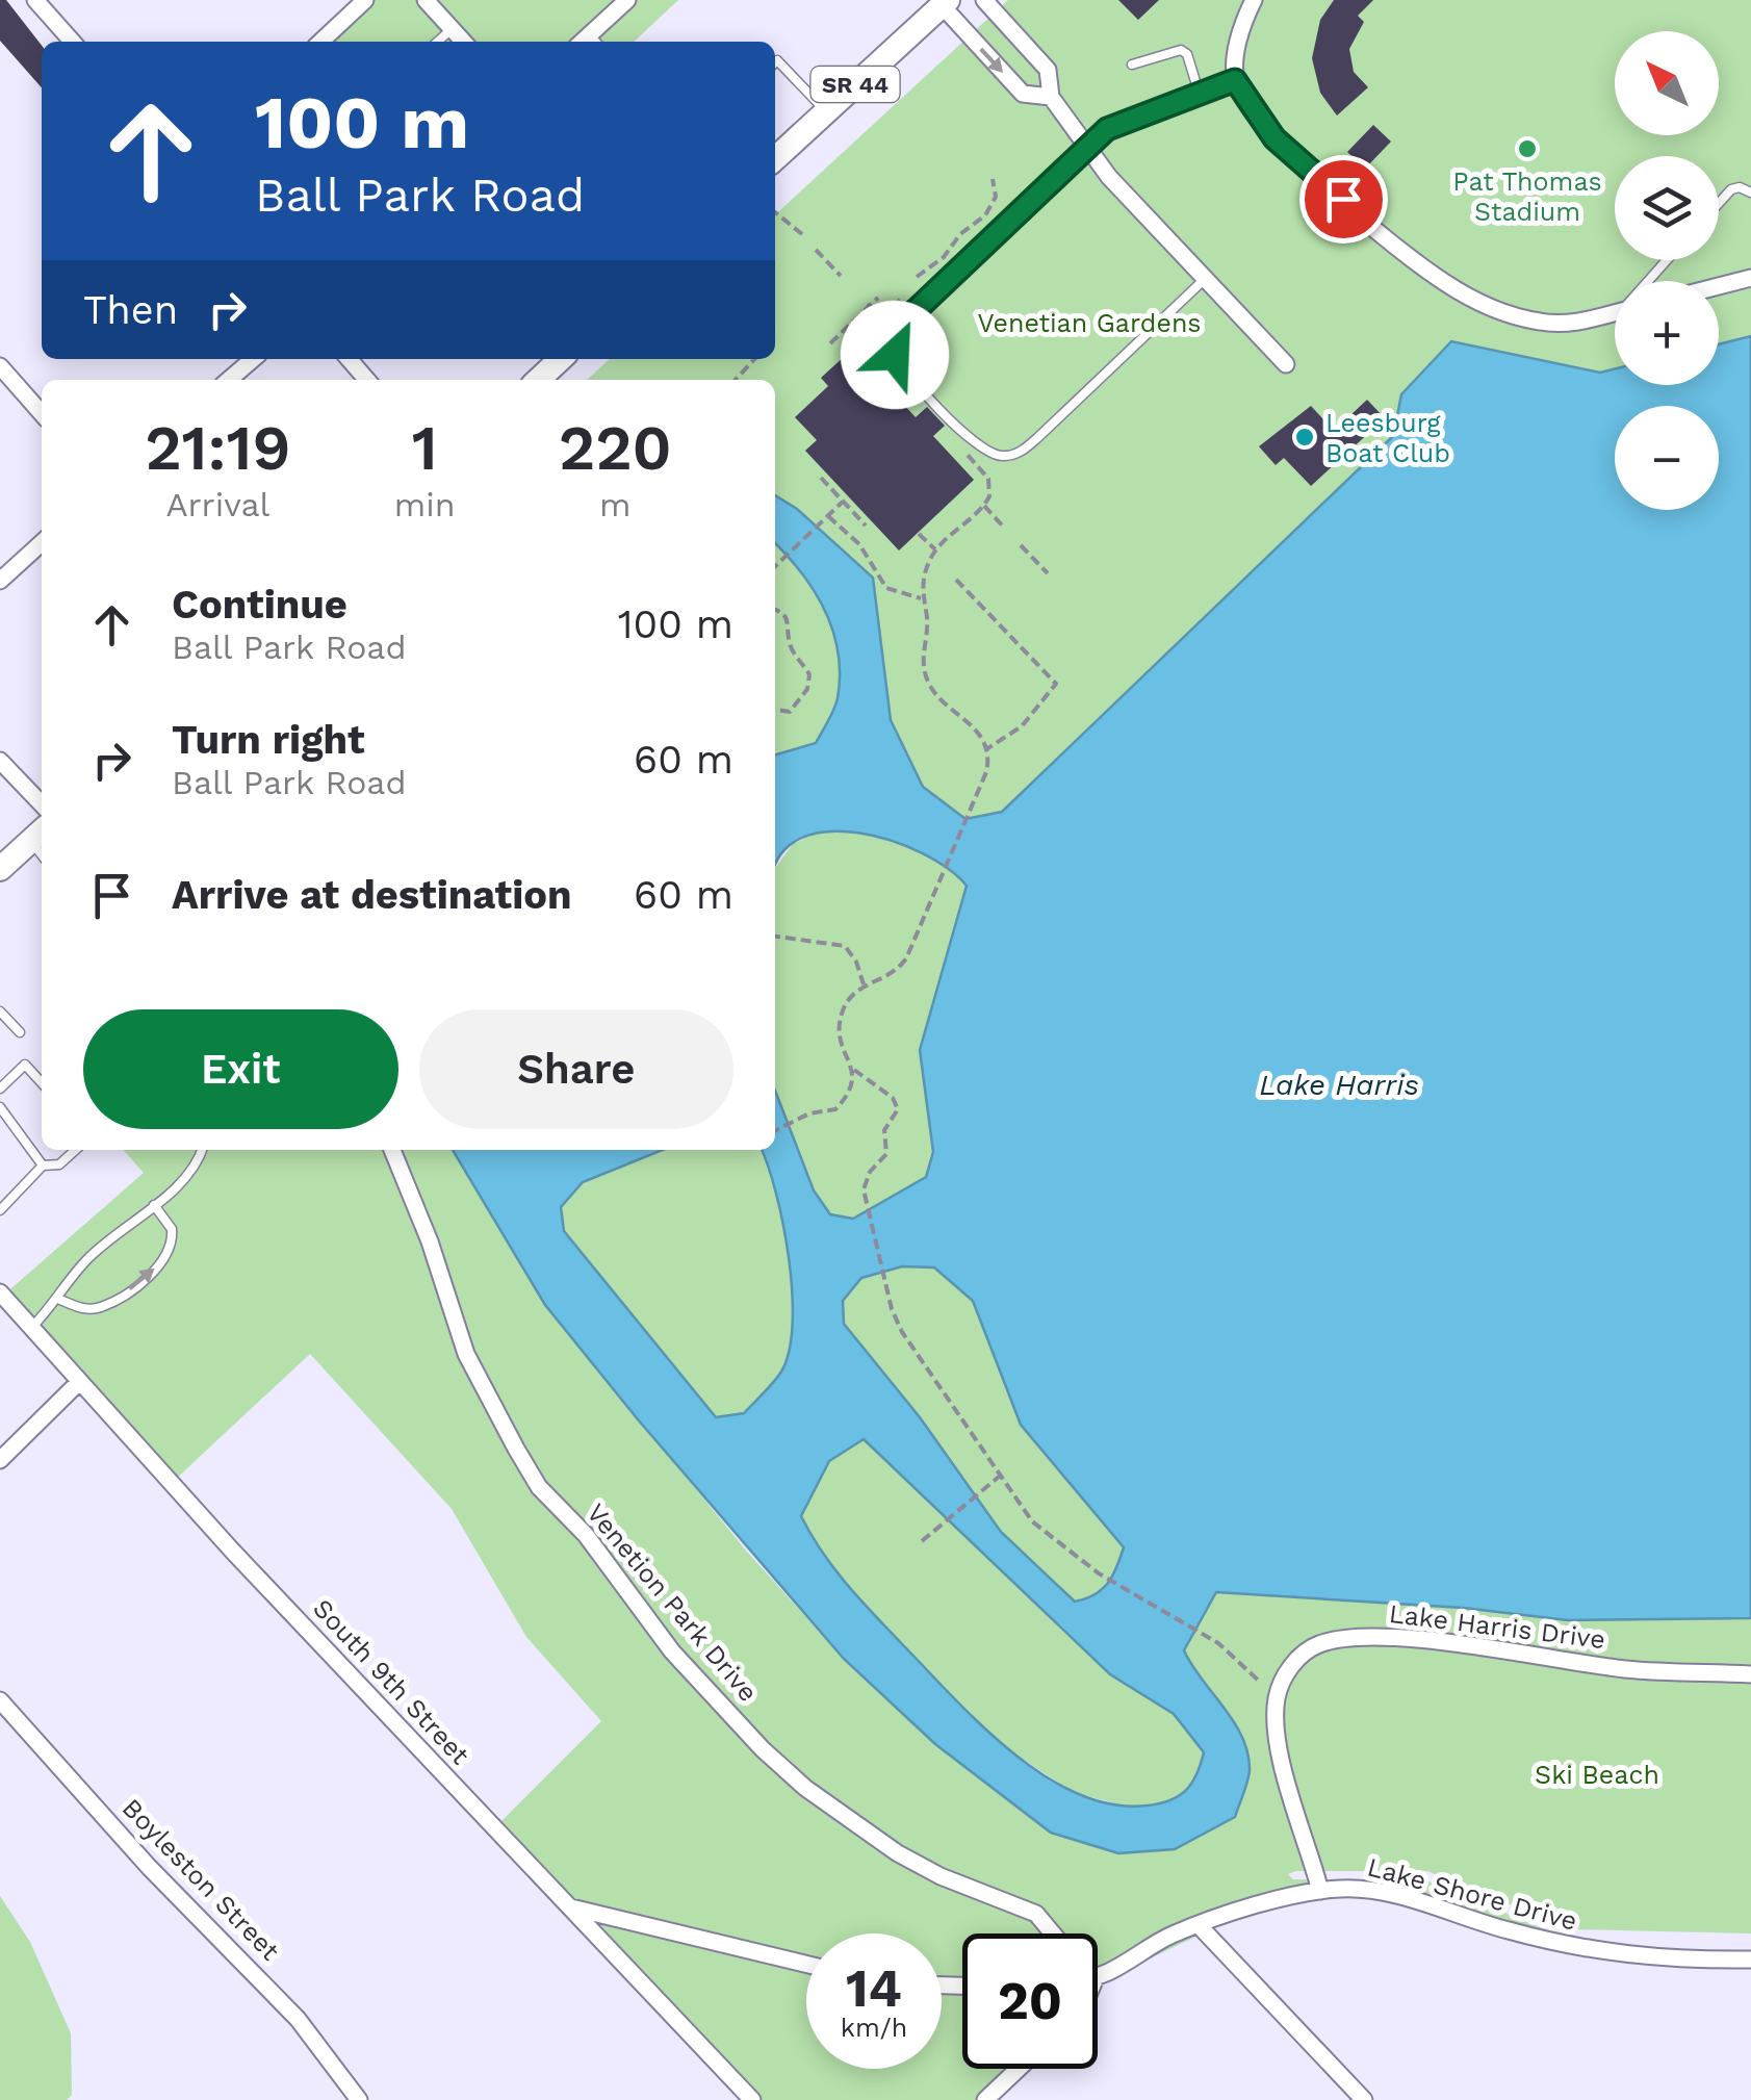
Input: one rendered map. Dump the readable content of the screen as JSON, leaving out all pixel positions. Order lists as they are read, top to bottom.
{
  "streets": {
    "main road": ["SR 44"],
    "street": [
      "Venetion Park Drive",
      "Lake Harris Drive",
      "South 9th Street",
      "Boyleston Street",
      "Lake Shore Drive"
    ]
  },
  "water": ["Lake Harris"],
  "parks": ["Venetian Gardens", "Ski Beach"],
  "places": ["Pat Thomas Stadium", "Leesburg Boat Club"],
  "north": "top left",
  "page": {
    "map_buttons": ["+", "−"],
    "turn": ["100 m", "Ball Park Road"],
    "then": "Then",
    "eta": [
      "21:19",
      "Arrival",
      "1",
      "min",
      "220",
      "m"
    ],
    "list": [
      {
        "name": "Continue",
        "note": "Ball Park Road",
        "value": "100 m"
      },
      {
        "name": "Turn right",
        "note": "Ball Park Road",
        "value": "60 m"
      },
      {
        "name": "Arrive at destination",
        "value": "60 m"
      }
    ],
    "buttons": ["Exit", "Share"],
    "speed": "14 km/h",
    "limit": "20"
  }
}
